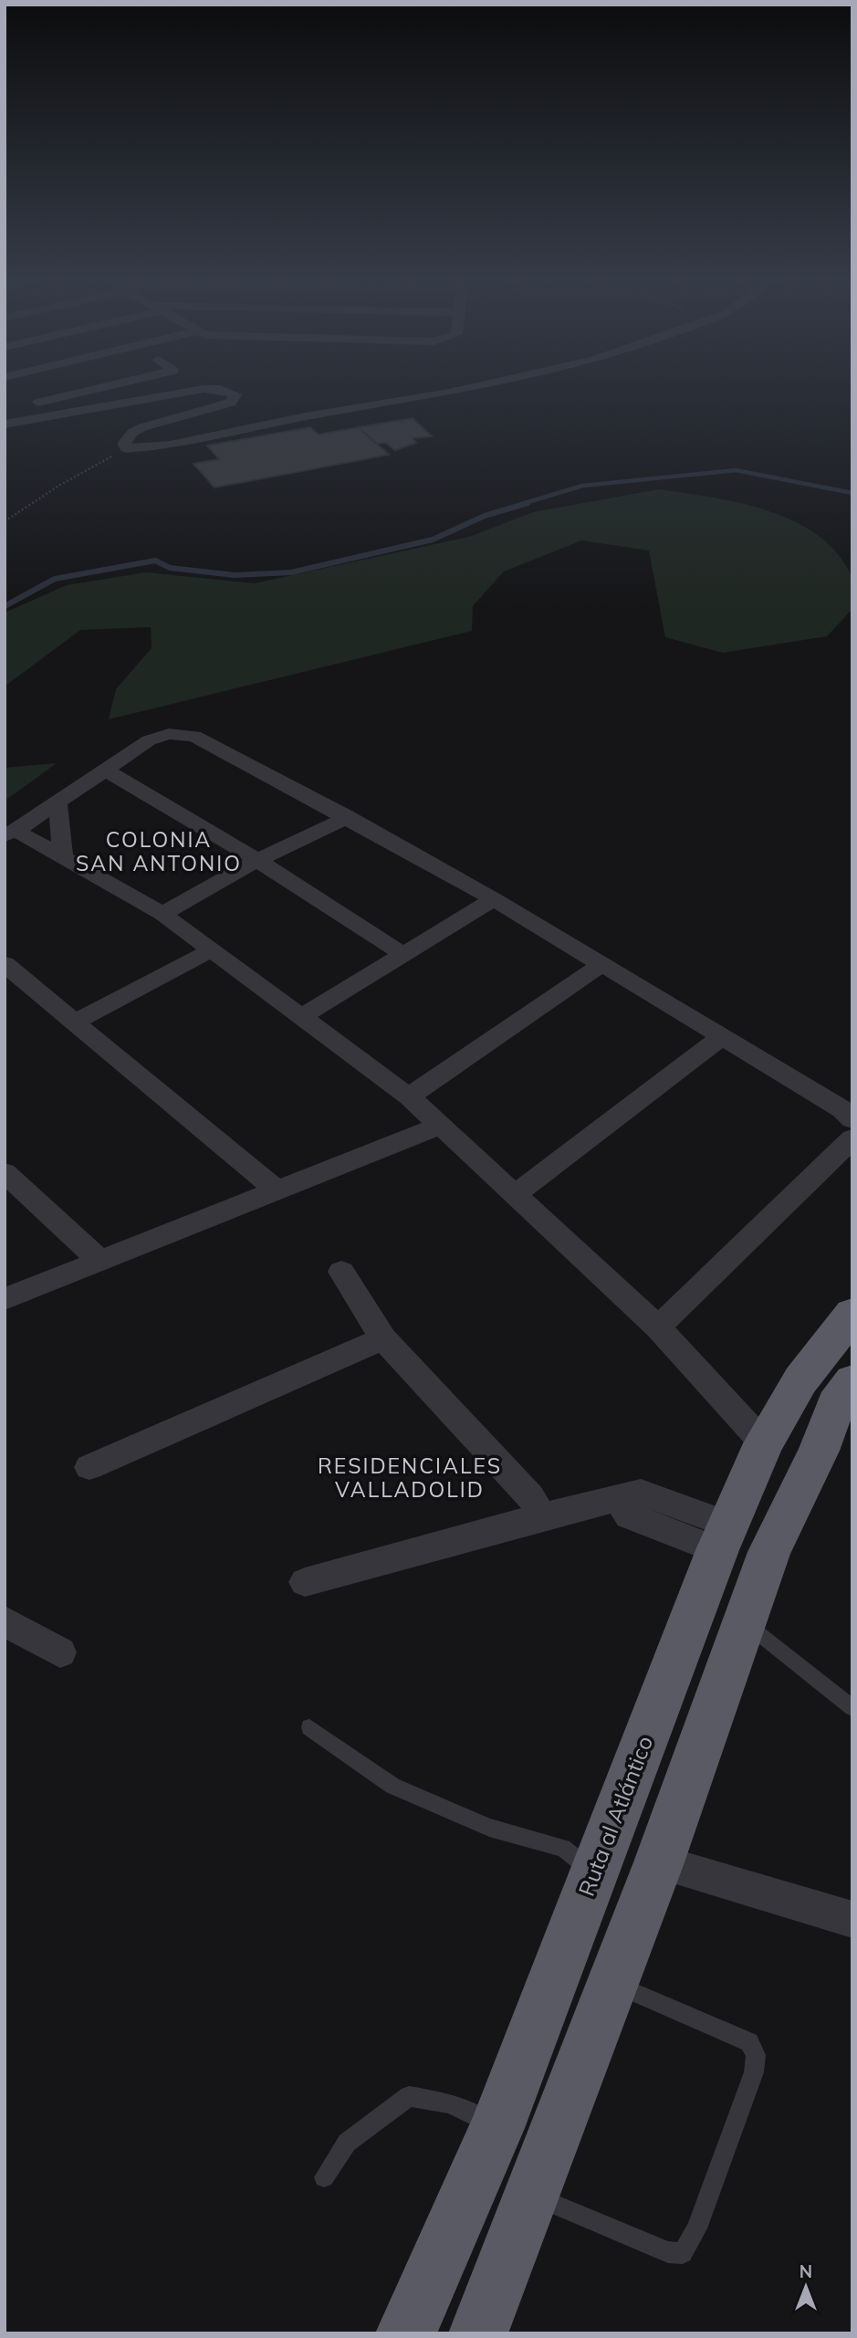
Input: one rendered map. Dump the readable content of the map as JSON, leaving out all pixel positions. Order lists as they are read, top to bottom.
{
  "streets": {
    "highway": ["Ruta al Atlántico"]
  },
  "districts": ["COLONIA SAN ANTONIO", "RESIDENCIALES VALLADOLID"],
  "north": "top"
}
